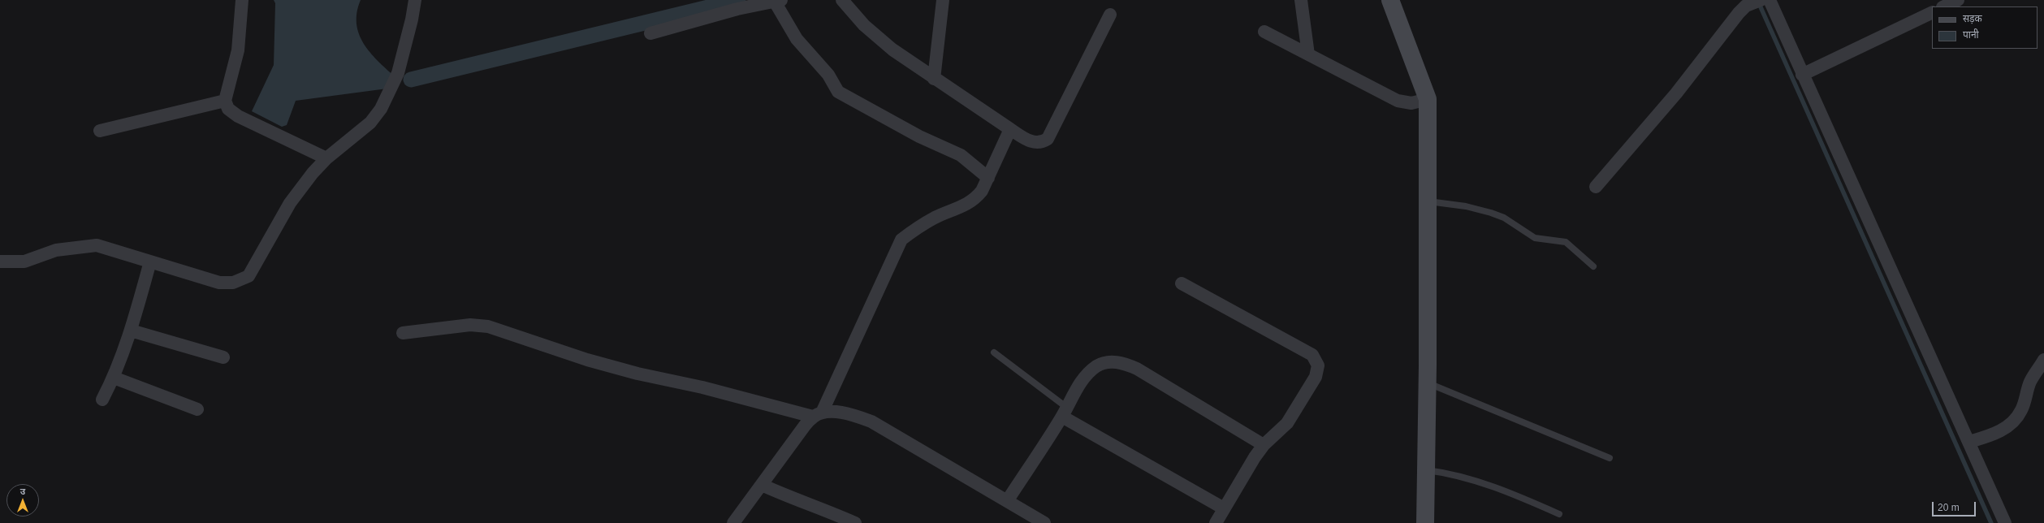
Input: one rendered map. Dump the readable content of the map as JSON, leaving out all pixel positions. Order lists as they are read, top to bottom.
{
  "legend": ["सड़क", "पानी"],
  "scale_bar": "20 m",
  "north": "top"
}
